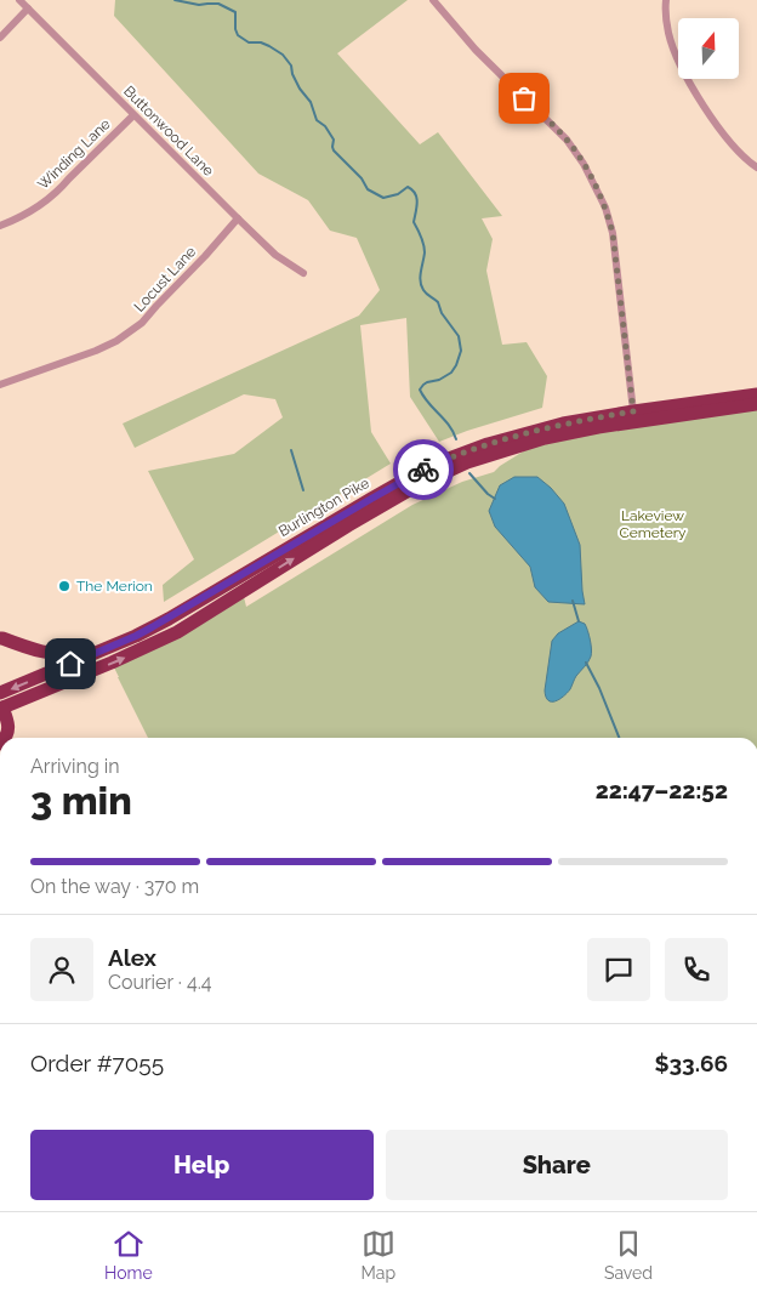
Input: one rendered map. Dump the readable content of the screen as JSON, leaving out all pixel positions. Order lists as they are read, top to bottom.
{
  "streets": {
    "highway": ["Burlington Pike"],
    "street": ["Buttonwood Lane", "Winding Lane", "Locust Lane"]
  },
  "crossings": [
    ["Buttonwood Lane", "Winding Lane"],
    ["Buttonwood Lane", "Locust Lane"]
  ],
  "parks": ["Lakeview Cemetery"],
  "places": ["The Merion"],
  "north": "top",
  "page": {
    "heading": ["3 min", "Arriving in", "22:47–22:52"],
    "panel": [
      "Alex",
      "Courier · 4.4",
      "Order #7055",
      "$33.66"
    ],
    "bar": "On the way · 370 m",
    "buttons": ["Help", "Share"],
    "tabs": ["Home", "Map", "Saved"]
  }
}
